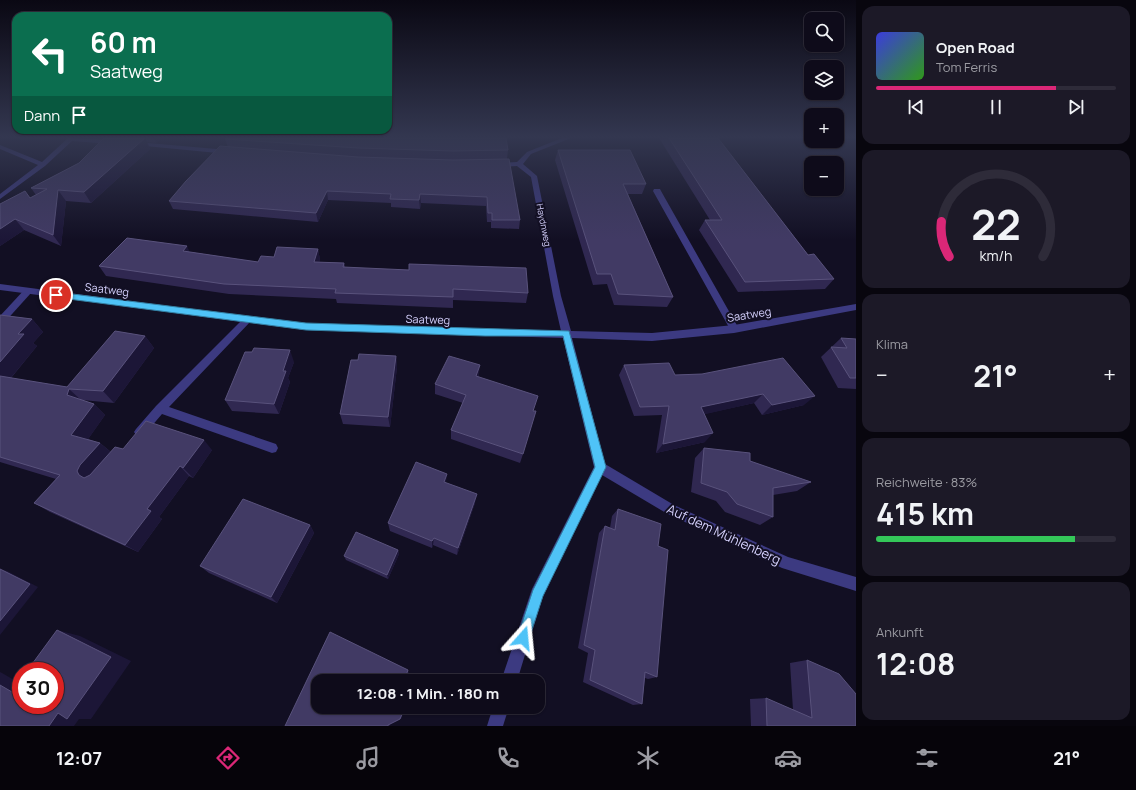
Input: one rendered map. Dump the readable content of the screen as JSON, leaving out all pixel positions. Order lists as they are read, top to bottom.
{
  "streets": {
    "street": ["Haydnweg", "Saatweg", "Auf dem Mühlenberg"]
  },
  "crossings": [
    ["Haydnweg", "Saatweg"]
  ],
  "page": {
    "map_buttons": ["+", "−"],
    "turn": ["60 m", "Saatweg"],
    "song": ["Open Road", "Tom Ferris"],
    "then": "Dann",
    "tile": [
      "Klima",
      ["Reichweite · 83%", "415 km"],
      ["Ankunft", "12:08"]
    ],
    "heat": ["−", "21°", "+"],
    "limit": "30",
    "trip": "12:08 · 1 Min. · 180 m",
    "tabs": ["12:07", "21°"],
    "gauge": ["22", "km/h"]
  }
}
